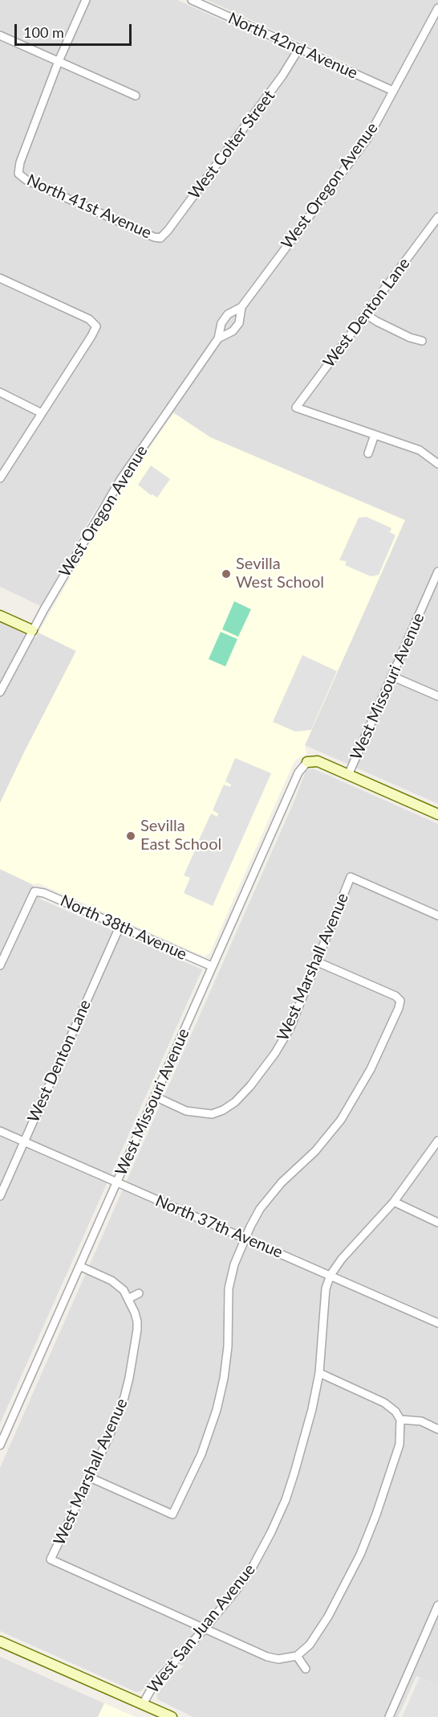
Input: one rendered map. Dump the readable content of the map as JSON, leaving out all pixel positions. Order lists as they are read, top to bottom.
{
  "streets": {
    "street": [
      "North 42nd Avenue",
      "West Colter Street",
      "West Oregon Avenue",
      "North 41st Avenue",
      "West Denton Lane",
      "West Missouri Avenue",
      "North 38th Avenue",
      "West Marshall Avenue",
      "North 37th Avenue",
      "West San Juan Avenue"
    ]
  },
  "crossings": [
    ["North 42nd Avenue", "West Colter Street"],
    ["North 42nd Avenue", "West Oregon Avenue"],
    ["West Colter Street", "North 41st Avenue"],
    ["West Denton Lane", "North 38th Avenue"],
    ["West Denton Lane", "North 37th Avenue"],
    ["West Missouri Avenue", "North 38th Avenue"],
    ["West Missouri Avenue", "West Marshall Avenue"],
    ["West Missouri Avenue", "North 37th Avenue"],
    ["West Marshall Avenue", "West San Juan Avenue"],
    ["North 37th Avenue", "West San Juan Avenue"]
  ],
  "places": ["Sevilla West School", "Sevilla East School"],
  "scale_bar": "100 m"
}
